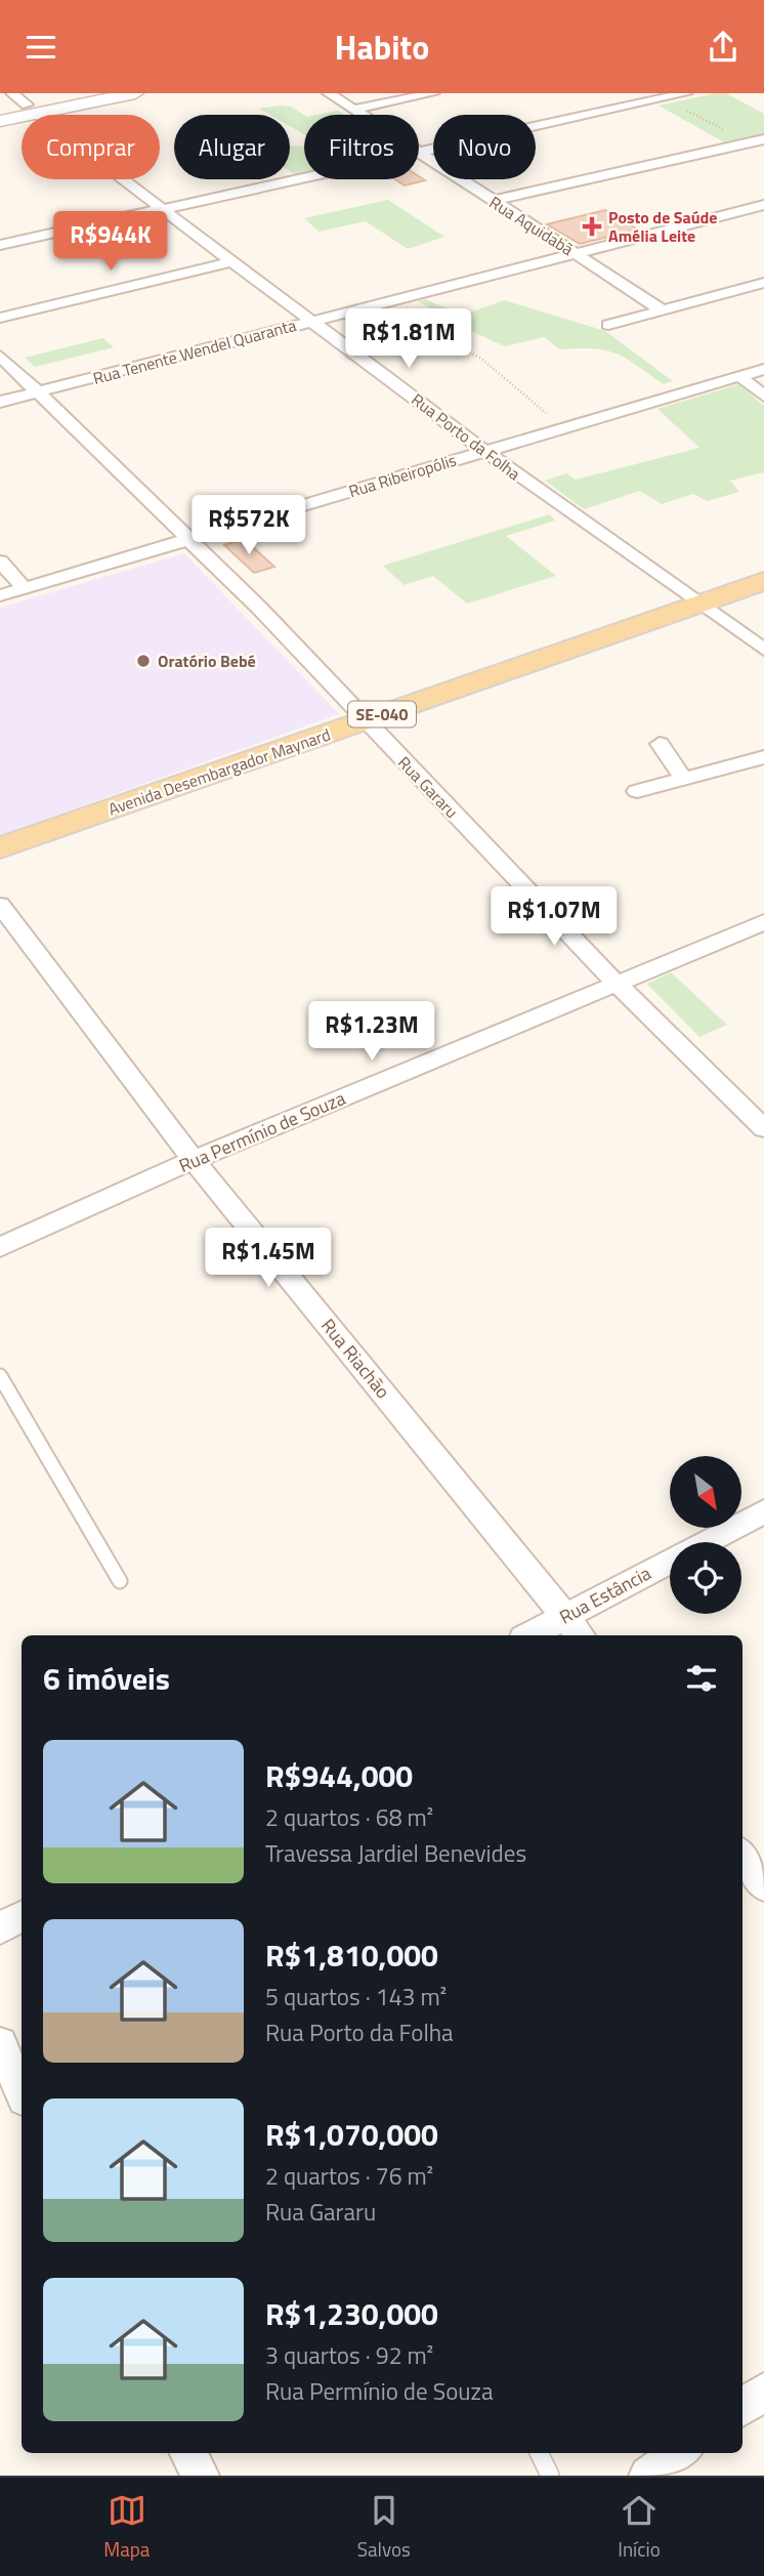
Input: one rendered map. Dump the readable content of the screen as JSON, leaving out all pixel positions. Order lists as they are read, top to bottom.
{
  "streets": {
    "main road": ["SE-040", "Avenida Desembargador Maynard"],
    "street": [
      "Rua Aquidabã",
      "Rua Tenente Wendel Quaranta",
      "Rua Porto da Folha",
      "Rua Ribeiropólis",
      "Rua Gararu",
      "Rua Permínio de Souza",
      "Rua Riachão",
      "Rua Estância"
    ]
  },
  "crossings": [
    ["Rua Aquidabã", "Rua Tenente Wendel Quaranta"],
    ["Rua Tenente Wendel Quaranta", "Rua Porto da Folha"],
    ["Rua Tenente Wendel Quaranta", "Rua Gararu"],
    ["Rua Porto da Folha", "Rua Ribeiropólis"],
    ["Rua Porto da Folha", "Avenida Desembargador Maynard"],
    ["Rua Ribeiropólis", "Rua Gararu"],
    ["Avenida Desembargador Maynard", "Rua Gararu"],
    ["Rua Gararu", "Rua Permínio de Souza"],
    ["Rua Permínio de Souza", "Rua Riachão"],
    ["Rua Riachão", "Rua Estância"]
  ],
  "places": {
    "health": ["Posto de Saúde Amélia Leite"],
    "other": ["Oratório Bebé"]
  },
  "north": "bottom right",
  "page": {
    "header": "Habito",
    "chip": [
      "Comprar",
      "Alugar",
      "Filtros",
      "Novo"
    ],
    "price": [
      "R$944K",
      "R$1.81M",
      "R$572K",
      "R$1.07M",
      "R$1.23M",
      "R$1.45M"
    ],
    "heading": "6 imóveis",
    "list": [
      {
        "name": "R$944,000",
        "note": "2 quartos · 68 m² · Travessa Jardiel Benevides"
      },
      {
        "name": "R$1,810,000",
        "note": "5 quartos · 143 m² · Rua Porto da Folha"
      },
      {
        "name": "R$1,070,000",
        "note": "2 quartos · 76 m² · Rua Gararu"
      },
      {
        "name": "R$1,230,000",
        "note": "3 quartos · 92 m² · Rua Permínio de Souza"
      }
    ],
    "tabs": ["Mapa", "Salvos", "Início"]
  }
}
